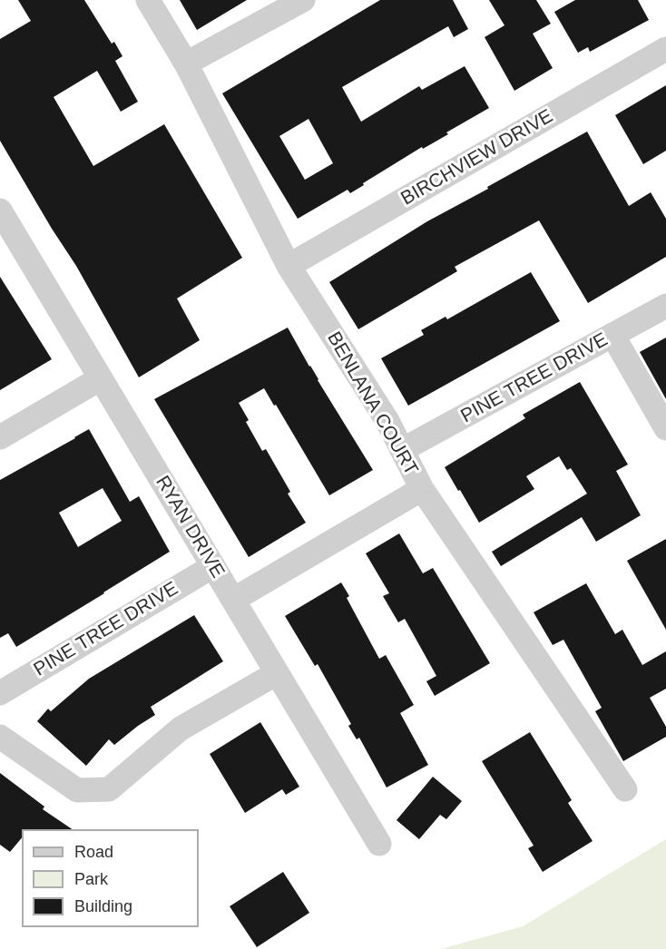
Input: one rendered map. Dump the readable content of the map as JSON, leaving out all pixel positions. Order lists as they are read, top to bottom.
{
  "streets": {
    "street": [
      "BIRCHVIEW DRIVE",
      "PINE TREE DRIVE",
      "BENLANA COURT",
      "RYAN DRIVE"
    ]
  },
  "crossings": [
    ["BIRCHVIEW DRIVE", "BENLANA COURT"],
    ["PINE TREE DRIVE", "BENLANA COURT"],
    ["PINE TREE DRIVE", "RYAN DRIVE"]
  ],
  "legend": ["Road", "Park", "Building"]
}
